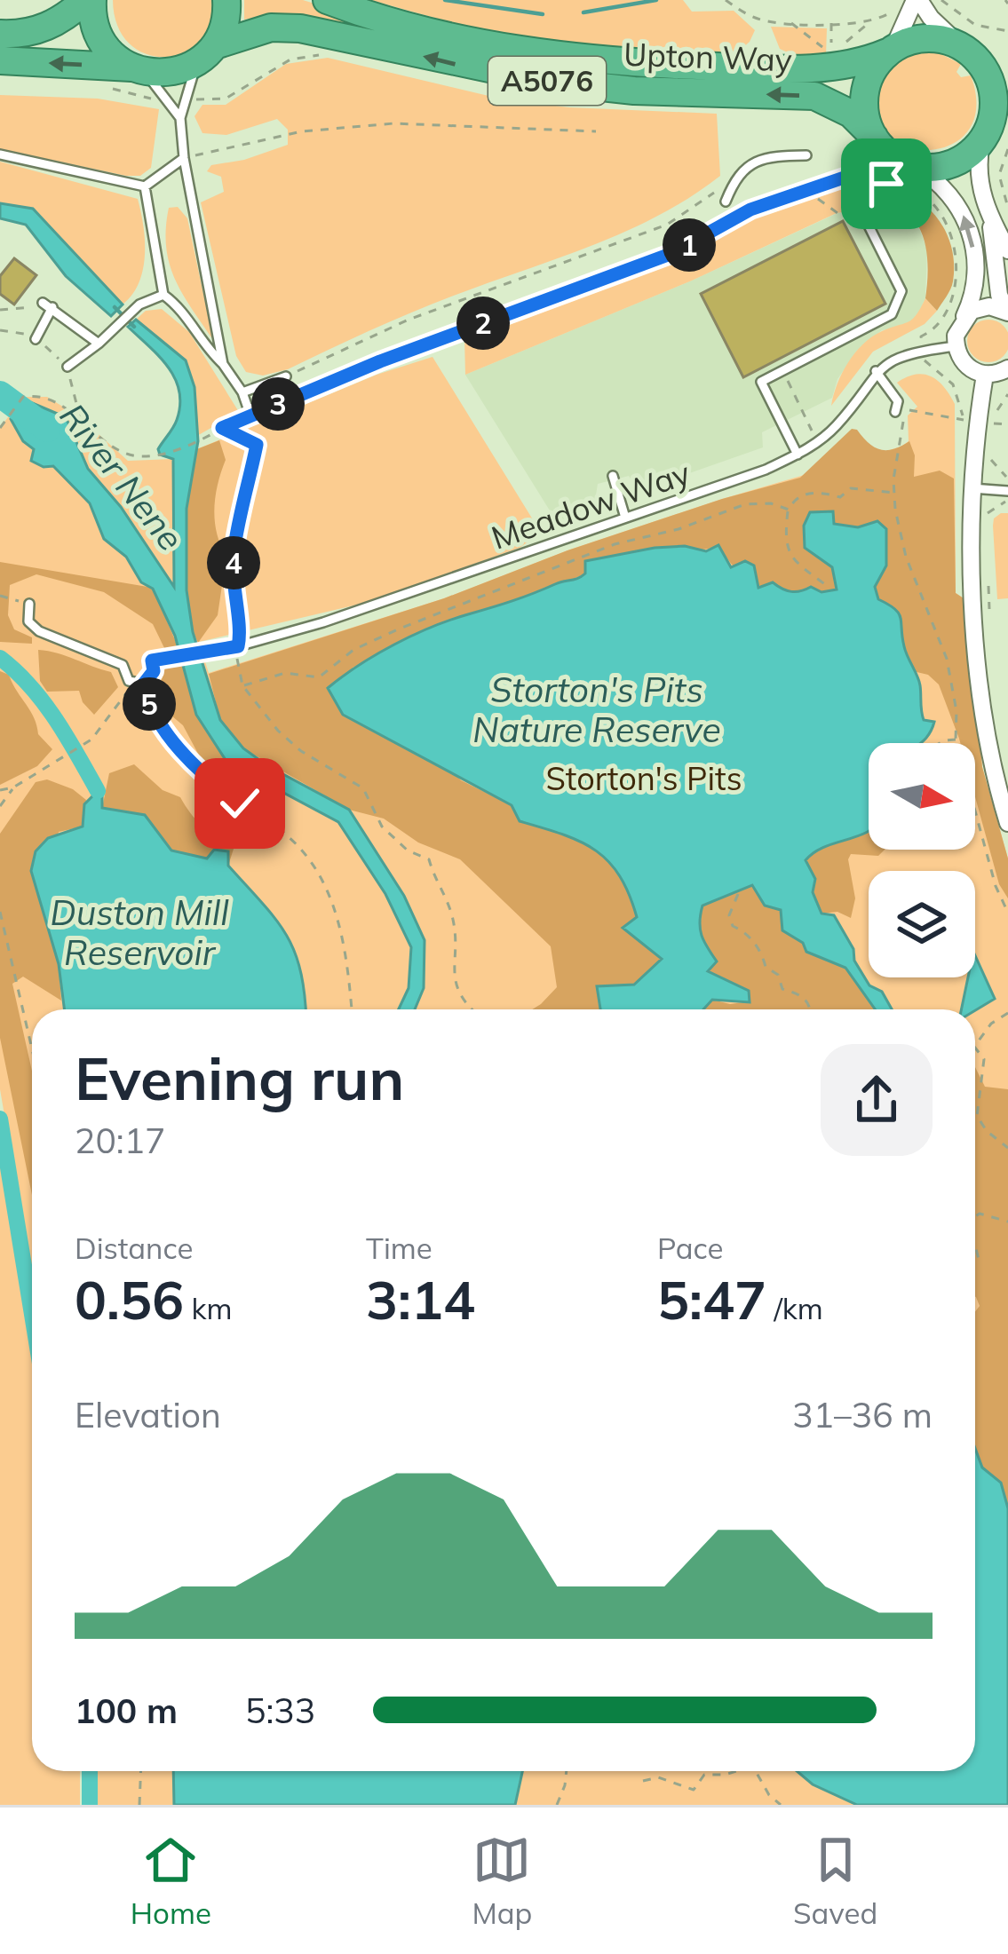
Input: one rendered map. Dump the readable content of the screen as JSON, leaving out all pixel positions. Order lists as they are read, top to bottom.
{
  "streets": {
    "highway": ["Upton Way", "A5076"],
    "lane": ["Meadow Way"]
  },
  "water": ["River Nene", "Storton's Pits Nature Reserve", "Duston Mill Reservoir"],
  "parks": ["Storton's Pits"],
  "north": "right",
  "page": {
    "pins": [
      "1",
      "2",
      "3",
      "4",
      "5"
    ],
    "heading": ["Evening run", "20:17"],
    "stats": [
      ["Distance", "0.56 km"],
      ["Time", "3:14"],
      ["Pace", "5:47 /km"]
    ],
    "chart": ["Elevation", "31–36 m"],
    "list": [
      {
        "name": "100 m",
        "note": "5:33"
      }
    ],
    "tabs": ["Home", "Map", "Saved"]
  }
}
